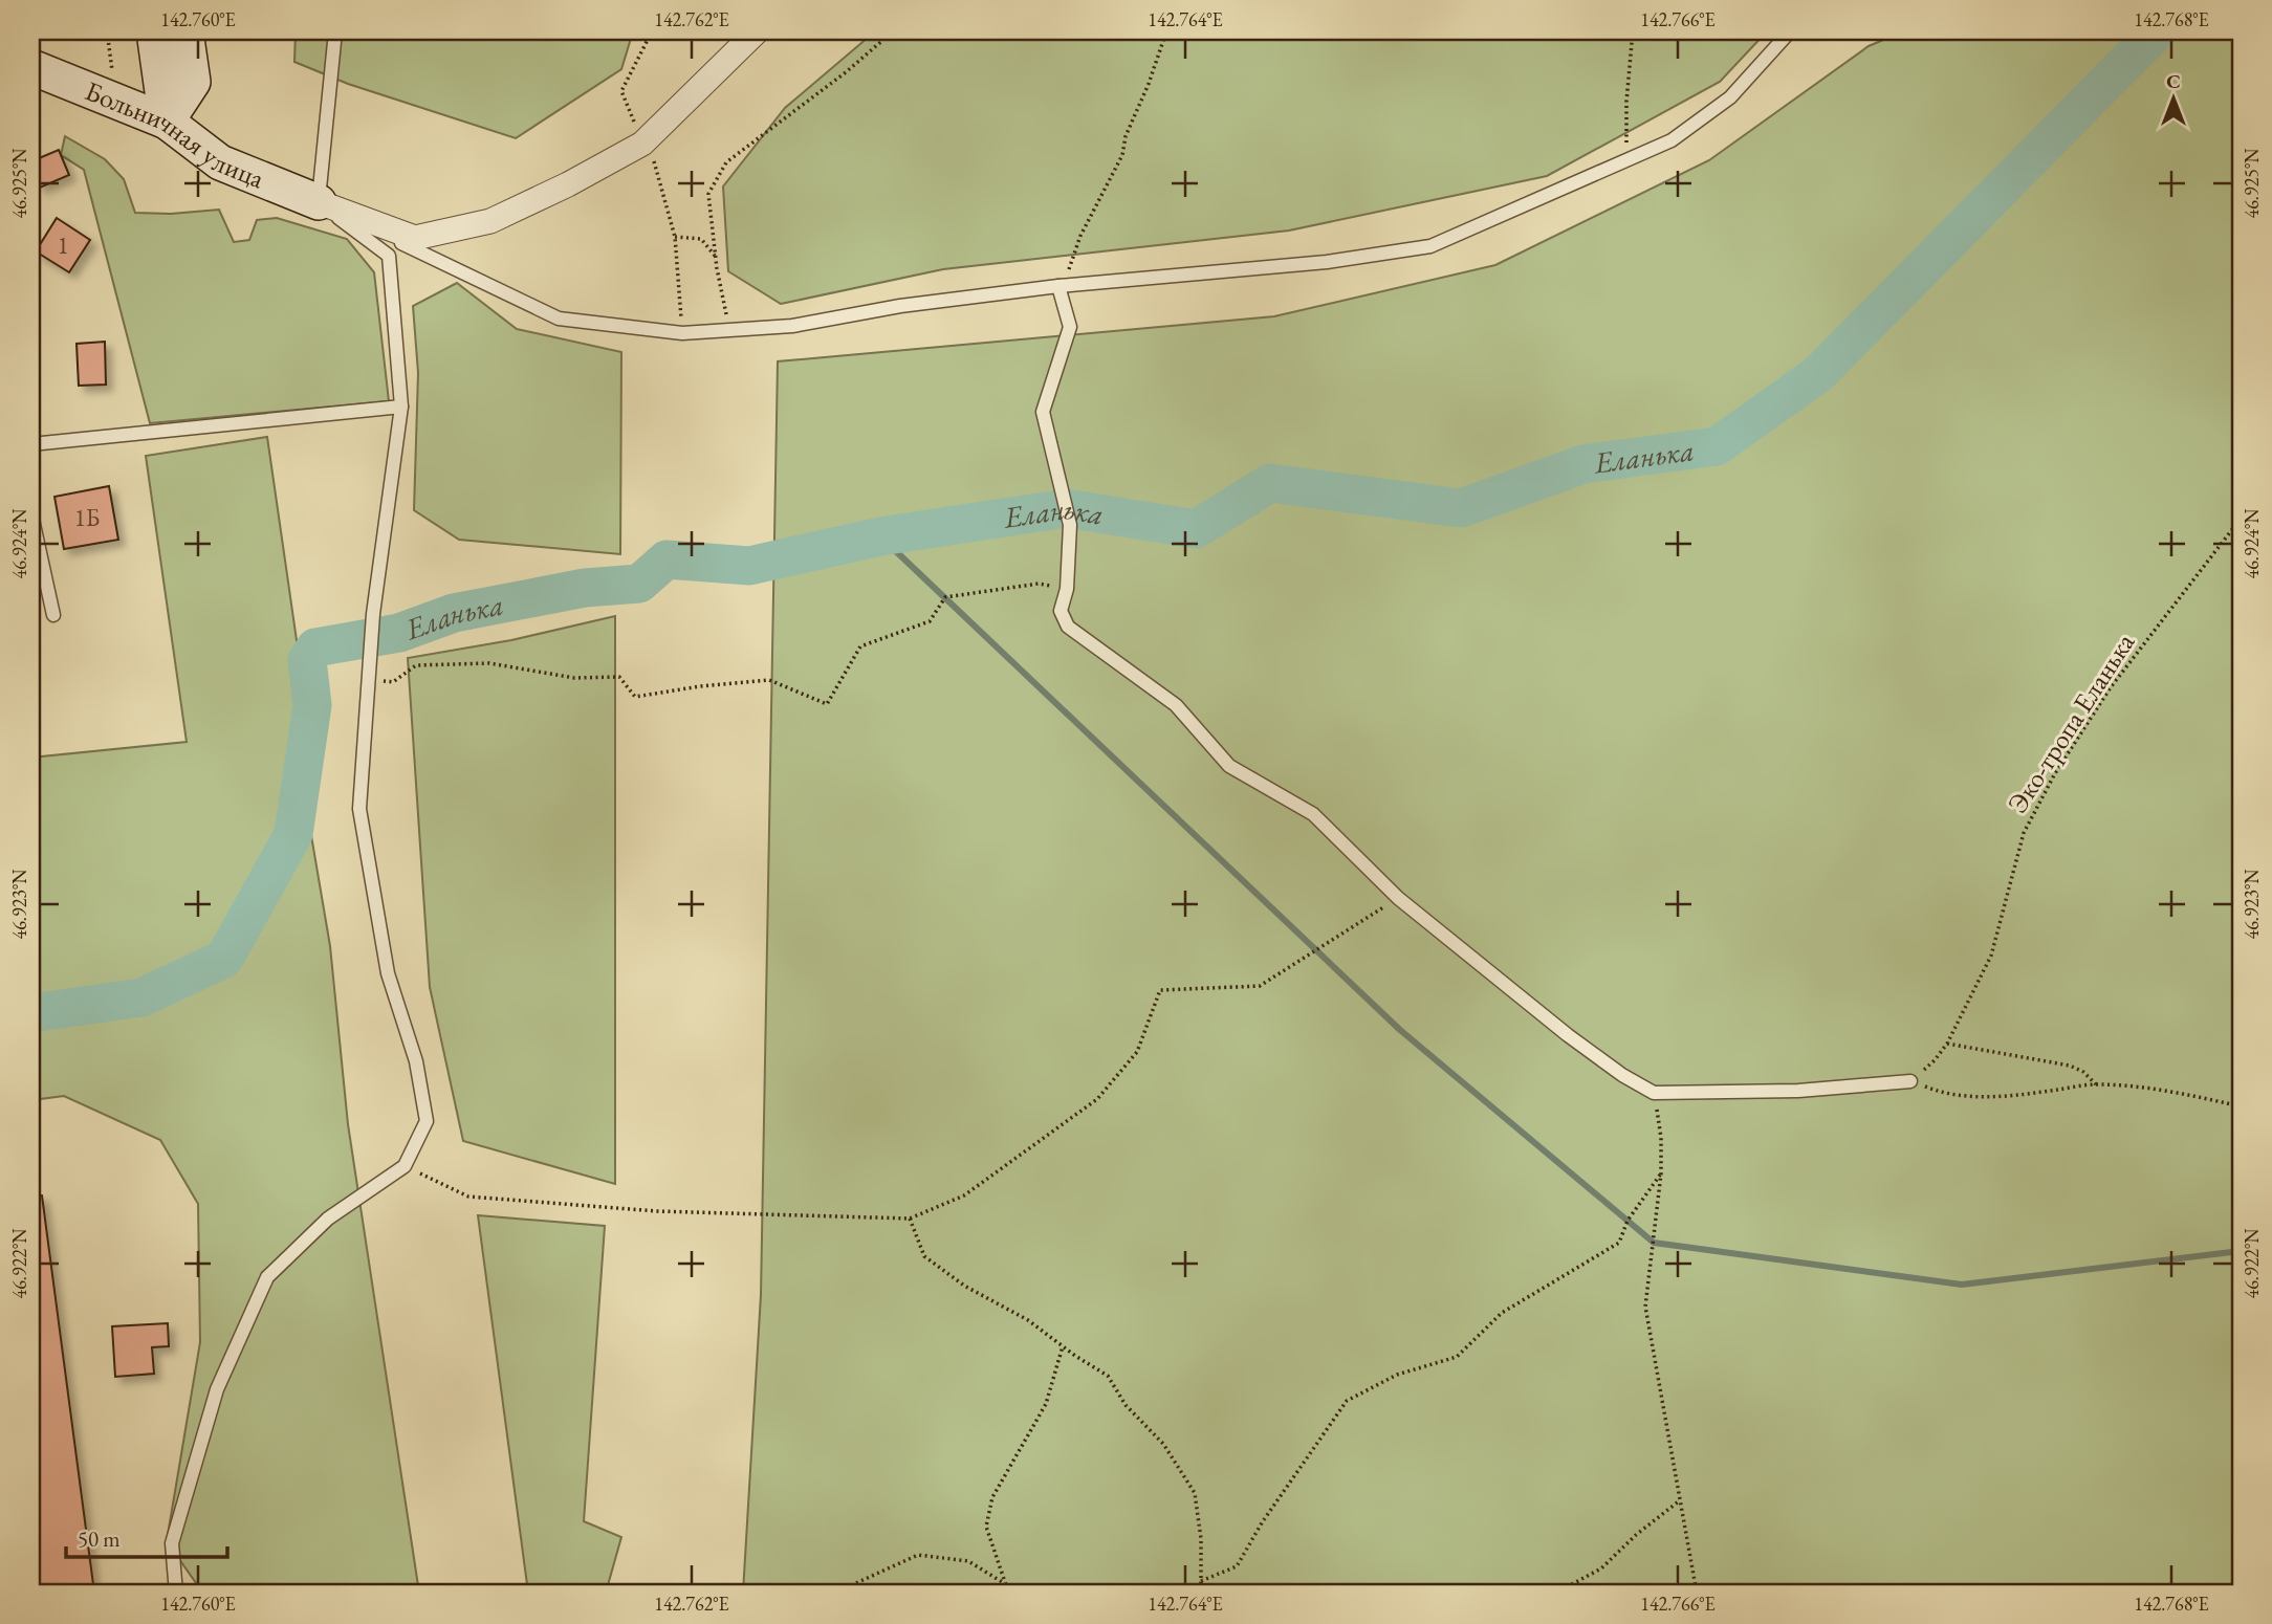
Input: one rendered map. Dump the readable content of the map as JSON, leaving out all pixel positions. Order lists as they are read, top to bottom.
{
  "streets": {
    "main road": ["Больничная улица"],
    "path": ["Эко-тропа Еланька"]
  },
  "water": ["Еланька"],
  "house_numbers": ["1", "1Б"],
  "scale_bar": "50 m",
  "north": "top",
  "coordinates": [
    "142.760°E",
    "142.762°E",
    "142.764°E",
    "142.766°E",
    "142.768°E",
    "46.925°N",
    "46.924°N",
    "46.923°N",
    "46.922°N"
  ]
}
